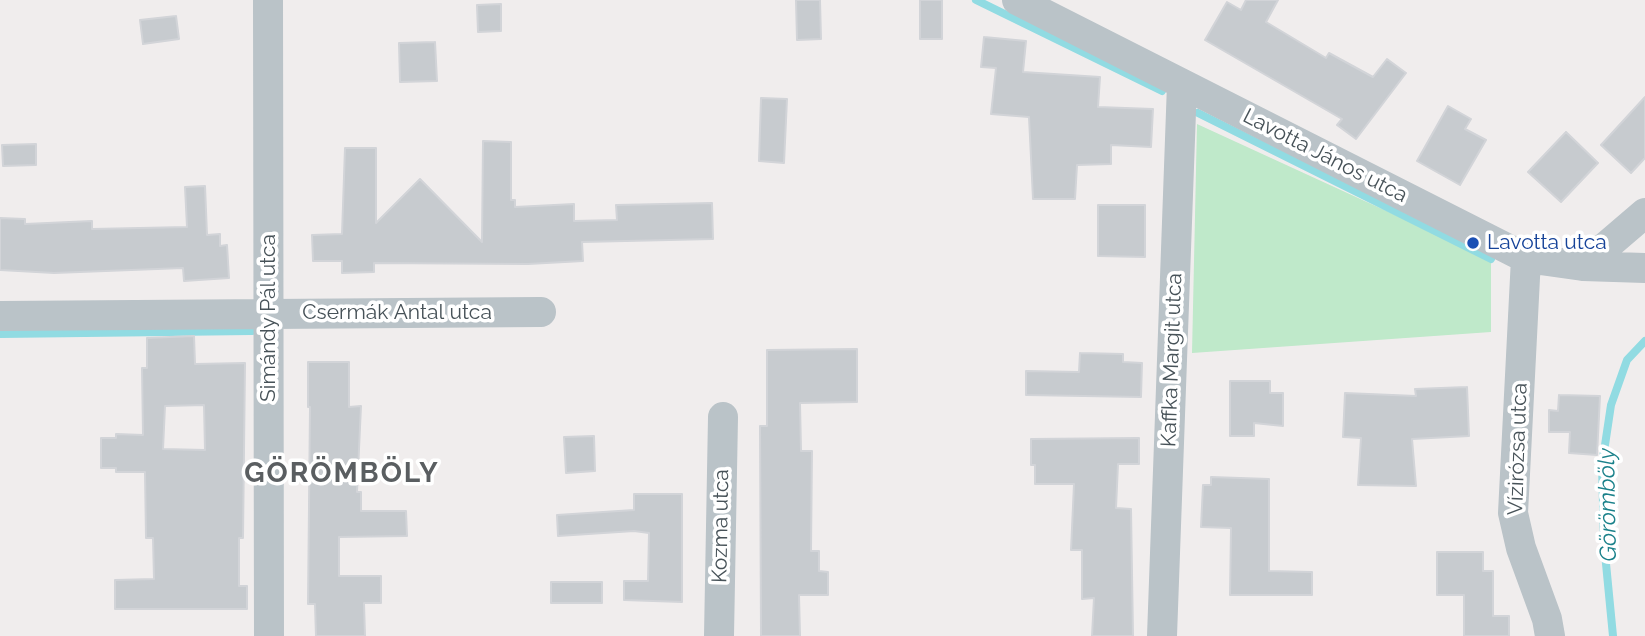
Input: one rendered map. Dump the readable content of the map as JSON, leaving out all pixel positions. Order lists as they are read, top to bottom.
{
  "streets": {
    "street": [
      "Lavotta János utca",
      "Csermák Antal utca",
      "Simándy Pál utca",
      "Kaffka Margit utca",
      "Vízirózsa utca",
      "Kozma utca"
    ]
  },
  "crossings": [
    ["Lavotta János utca", "Kaffka Margit utca"],
    ["Lavotta János utca", "Vízirózsa utca"],
    ["Csermák Antal utca", "Simándy Pál utca"]
  ],
  "districts": ["GÖRÖMBÖLY"],
  "water": ["Görömböly"],
  "places": ["Lavotta utca"]
}
